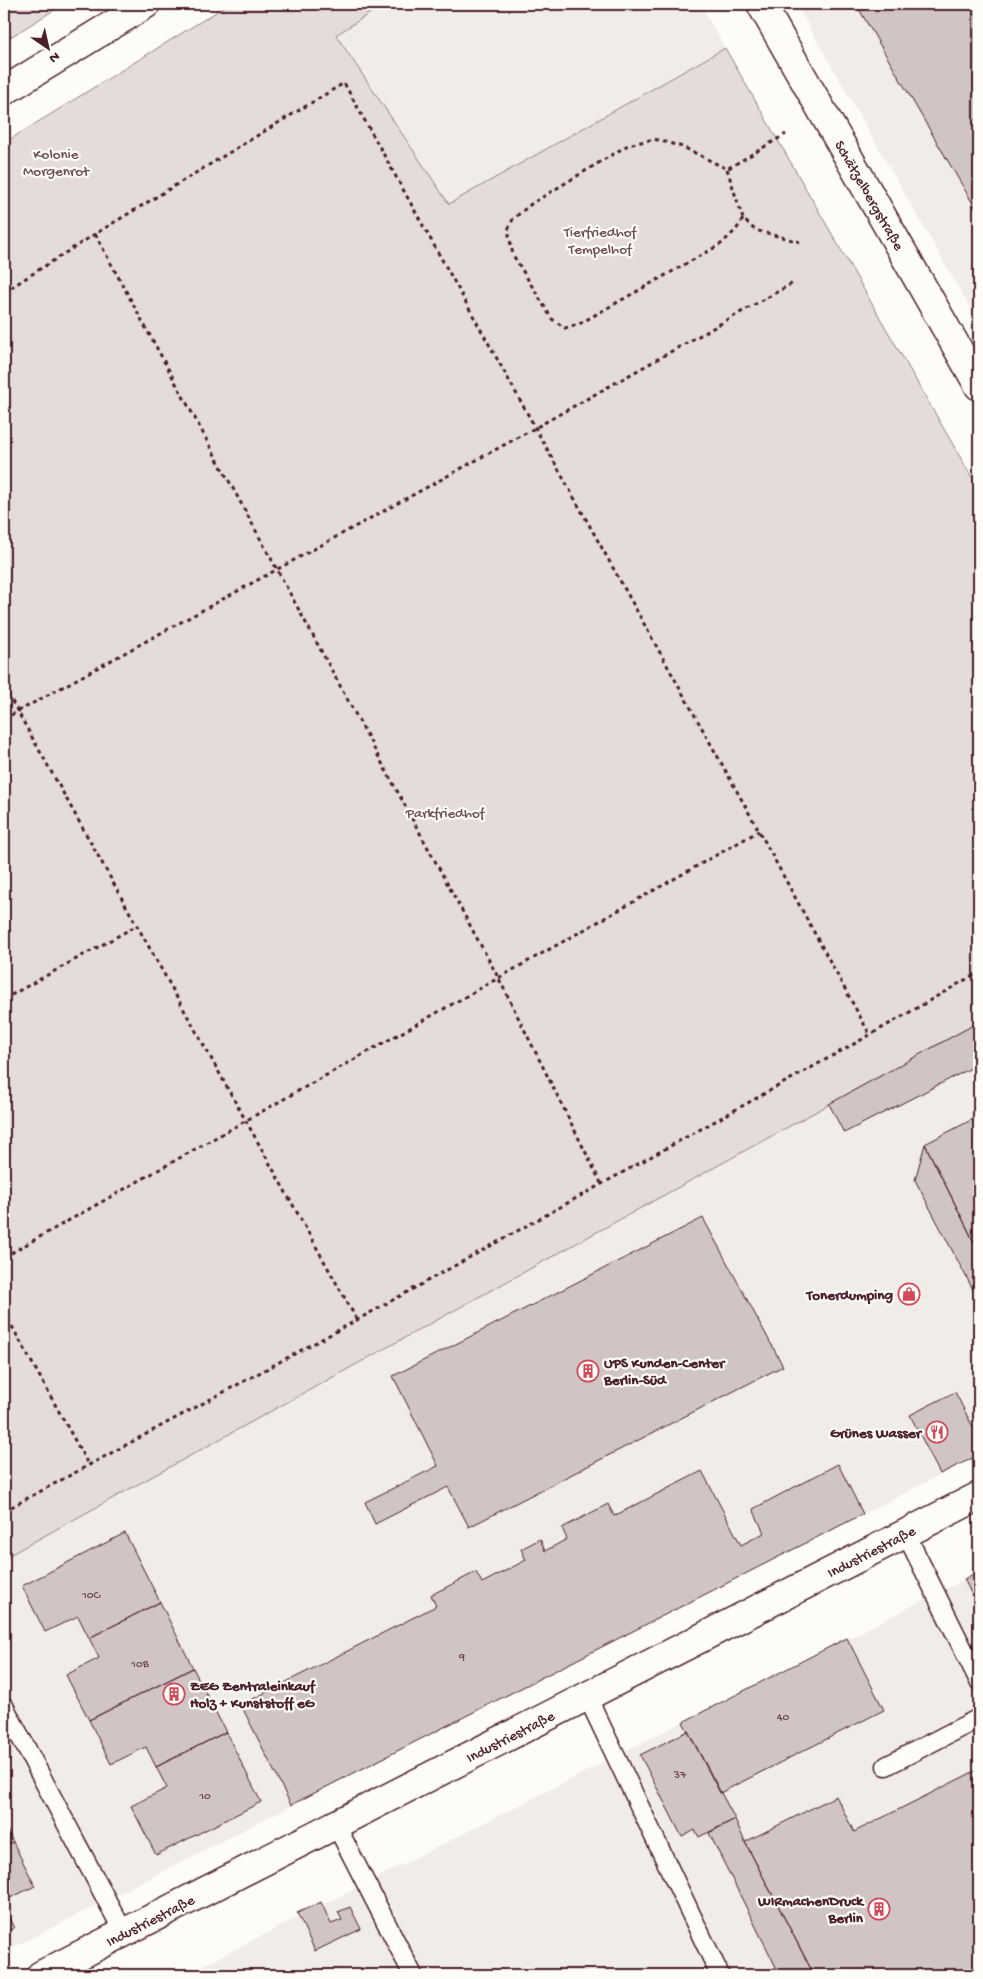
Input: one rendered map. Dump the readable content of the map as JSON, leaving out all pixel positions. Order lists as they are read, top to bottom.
{
  "streets": {
    "street": ["Schätzelbergstraße", "Industriestraße"]
  },
  "parks": ["Kolonie Morgenrot", "Tierfriedhof Tempelhof", "Parkfriedhof"],
  "places": {
    "shop": ["Tonerdumping"],
    "building": ["UPS Kunden-Center Berlin-Süd", "ZEG Zentraleinkauf Holz + Kunststoff eG", "WIRmachenDruck Berlin"],
    "restaurant": ["Grünes Wasser"]
  },
  "house_numbers": [
    "10C",
    "9",
    "10B",
    "40",
    "37",
    "10"
  ],
  "north": "bottom right"
}
